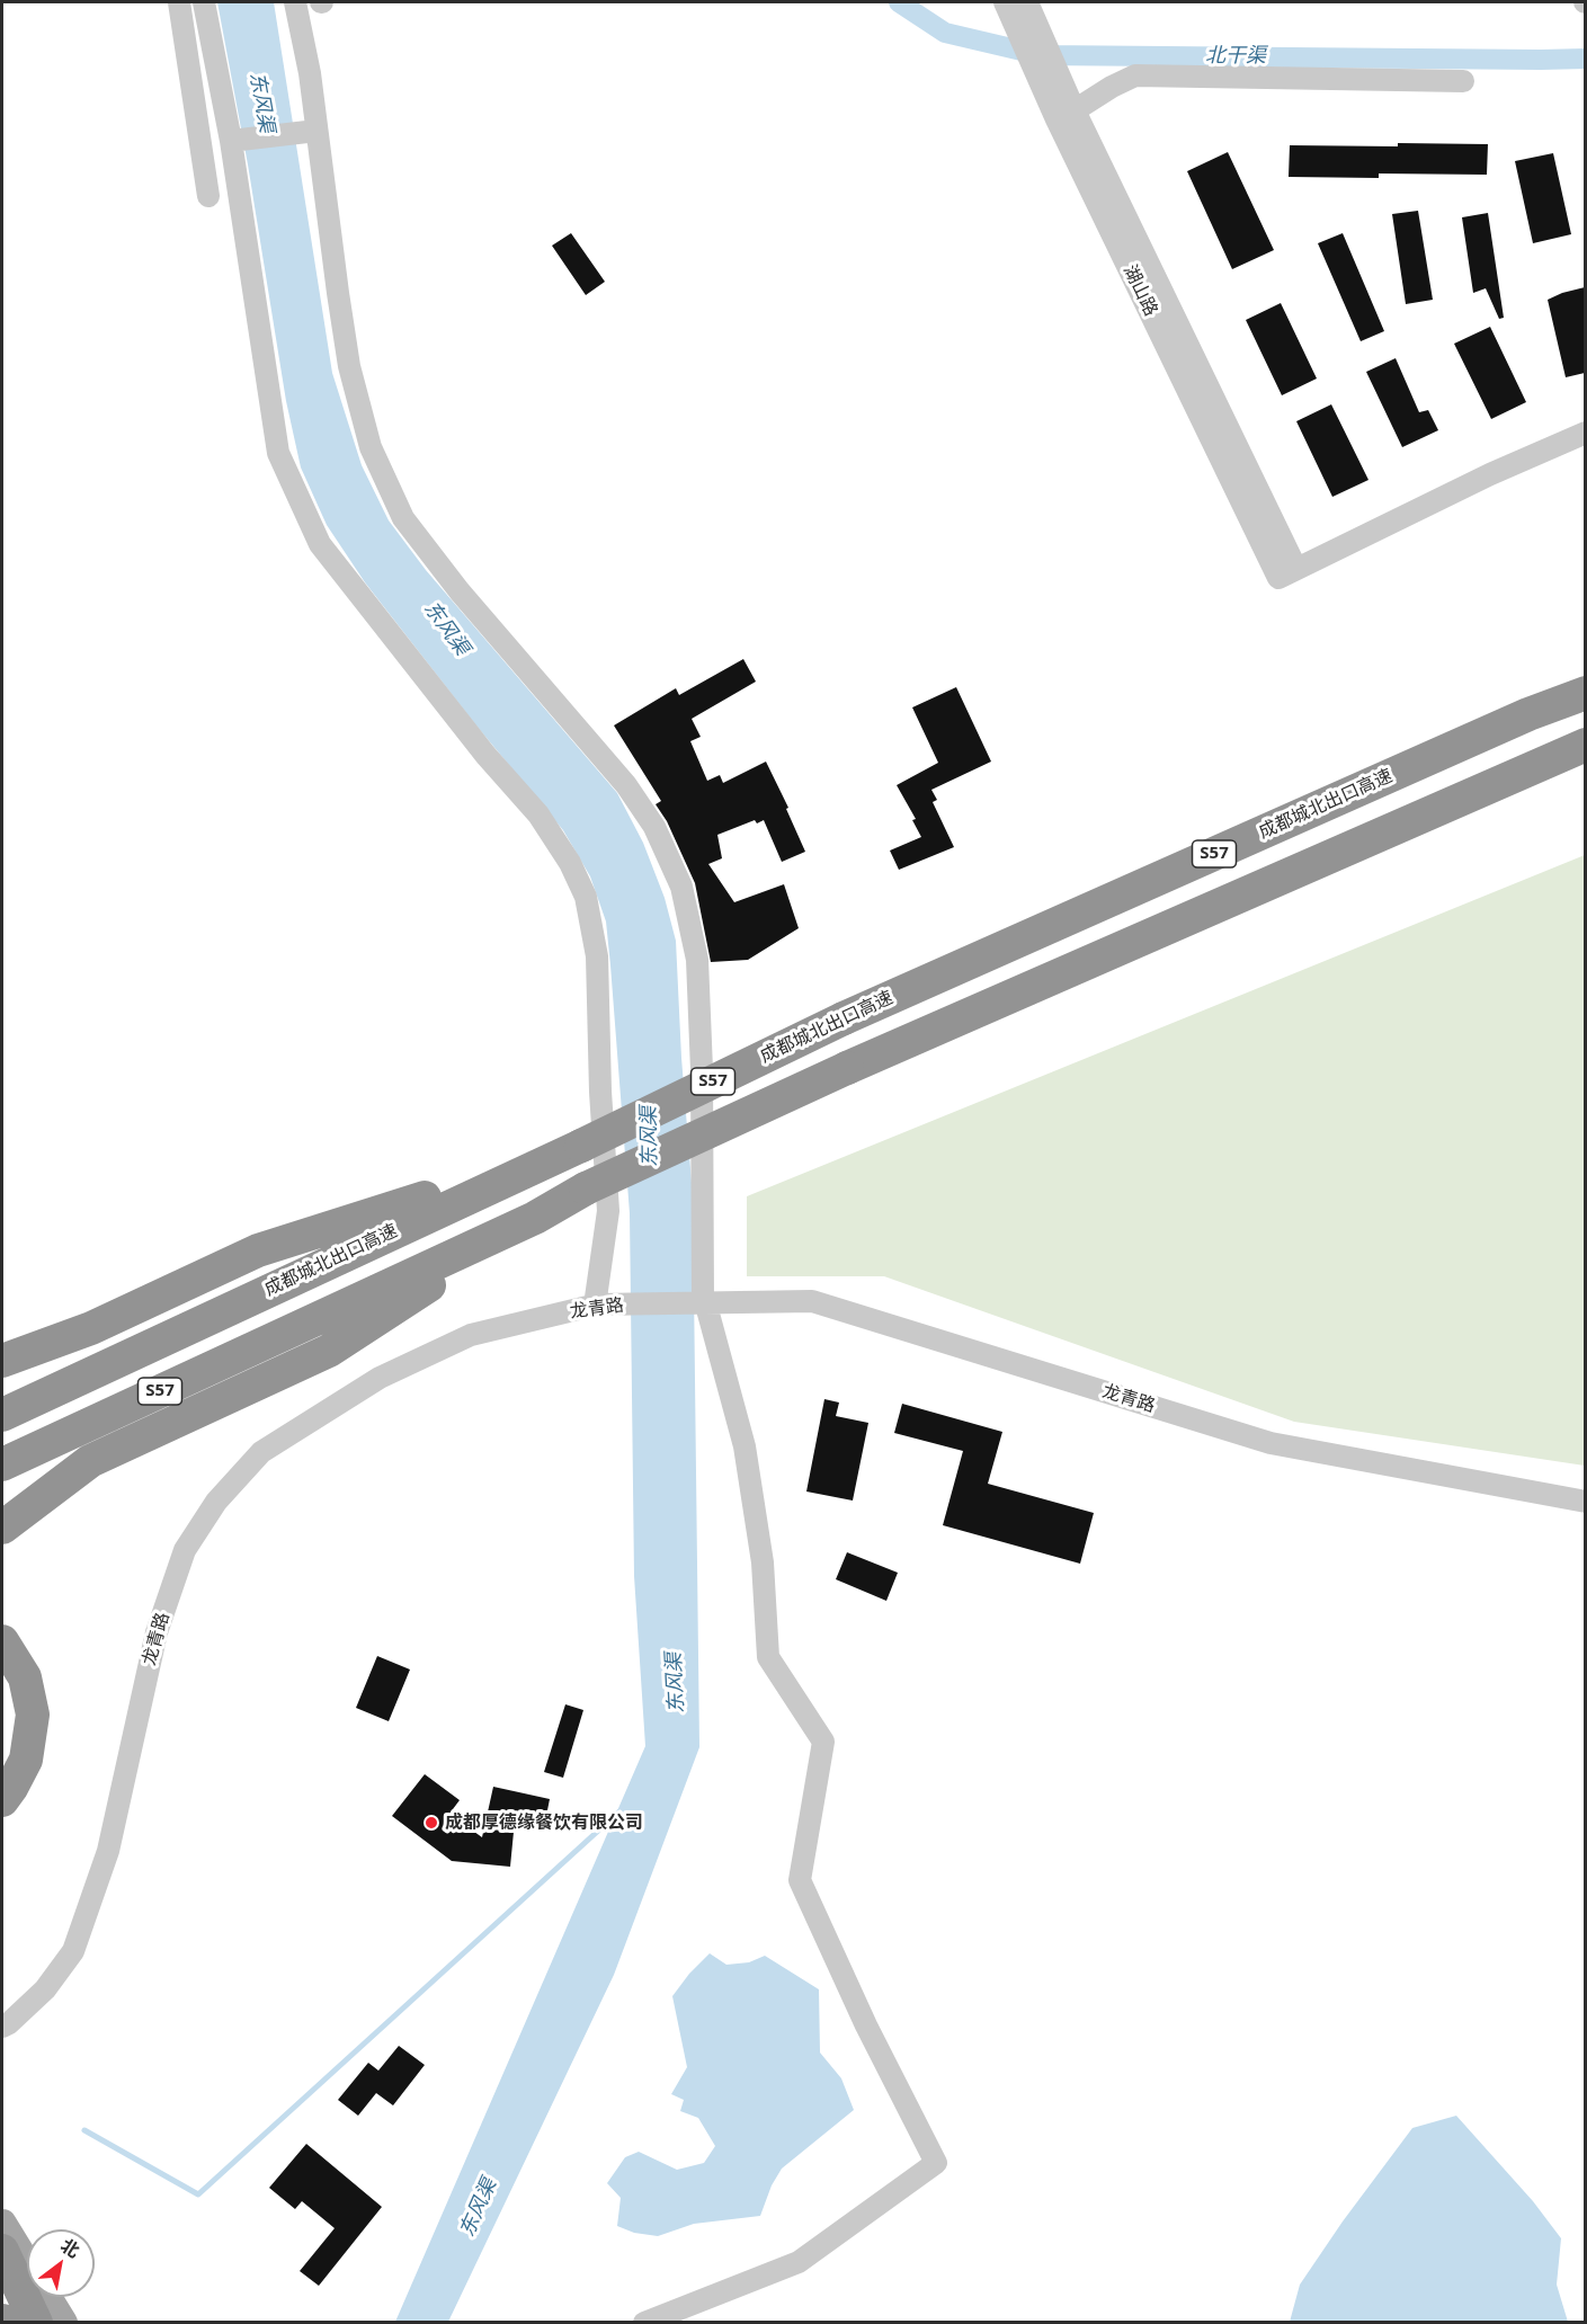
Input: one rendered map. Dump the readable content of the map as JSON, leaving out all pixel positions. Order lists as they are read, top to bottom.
{
  "streets": {
    "highway": ["成都城北出口高速", "S57"],
    "street": ["湖山路", "龙青路"]
  },
  "water": ["北干渠", "东风渠"],
  "places": ["成都厚德缘餐饮有限公司"],
  "north": "top right"
}
